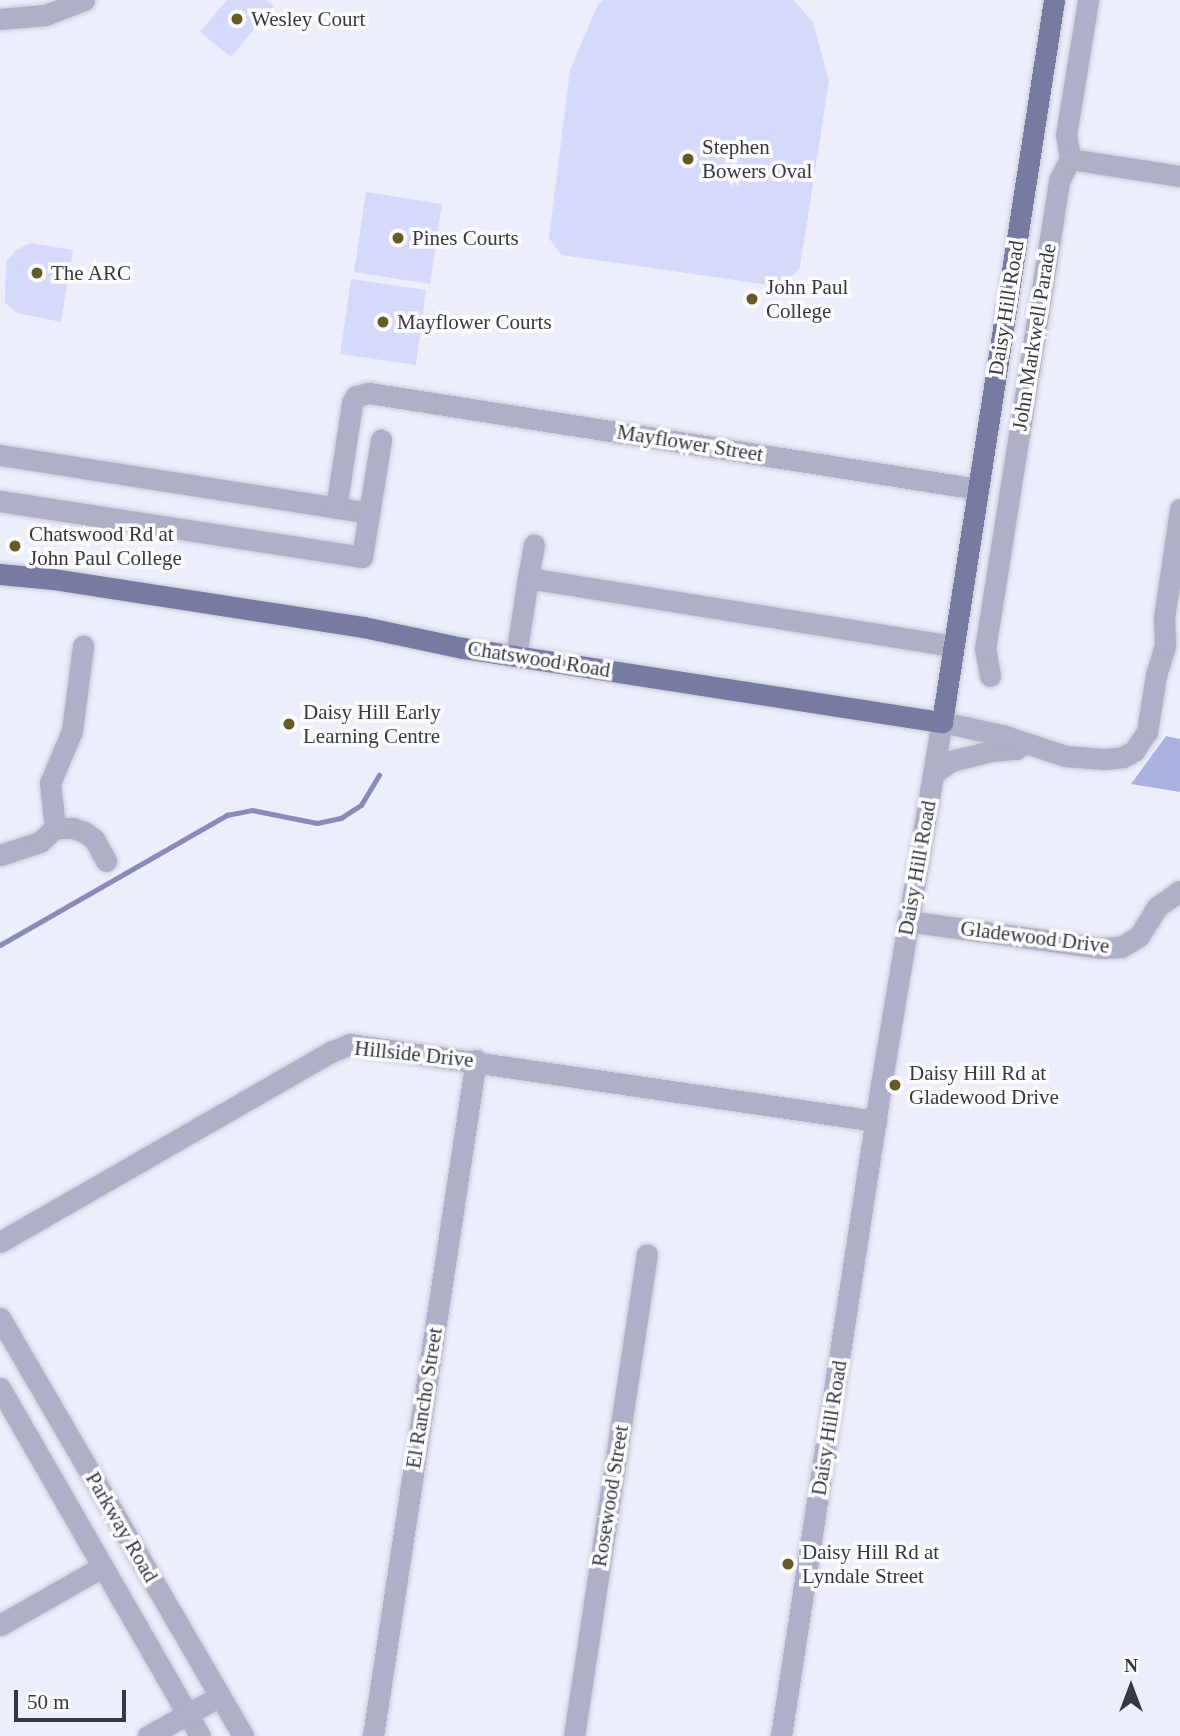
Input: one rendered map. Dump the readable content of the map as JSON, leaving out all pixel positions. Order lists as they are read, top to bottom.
{
  "streets": {
    "main road": ["Daisy Hill Road", "Chatswood Road"],
    "street": [
      "John Markwell Parade",
      "Mayflower Street",
      "Gladewood Drive",
      "Hillside Drive",
      "El Rancho Street",
      "Rosewood Street",
      "Parkway Road"
    ]
  },
  "crossings": [
    ["Daisy Hill Road", "Mayflower Street"],
    ["Daisy Hill Road", "Chatswood Road"],
    ["Daisy Hill Road", "Gladewood Drive"],
    ["Daisy Hill Road", "Hillside Drive"],
    ["Hillside Drive", "El Rancho Street"]
  ],
  "places": [
    "Wesley Court",
    "Stephen Bowers Oval",
    "Pines Courts",
    "The ARC",
    "John Paul College",
    "Mayflower Courts",
    "Chatswood Rd at John Paul College",
    "Daisy Hill Early Learning Centre",
    "Daisy Hill Rd at Gladewood Drive",
    "Daisy Hill Rd at Lyndale Street"
  ],
  "scale_bar": "50 m",
  "north": "top"
}
